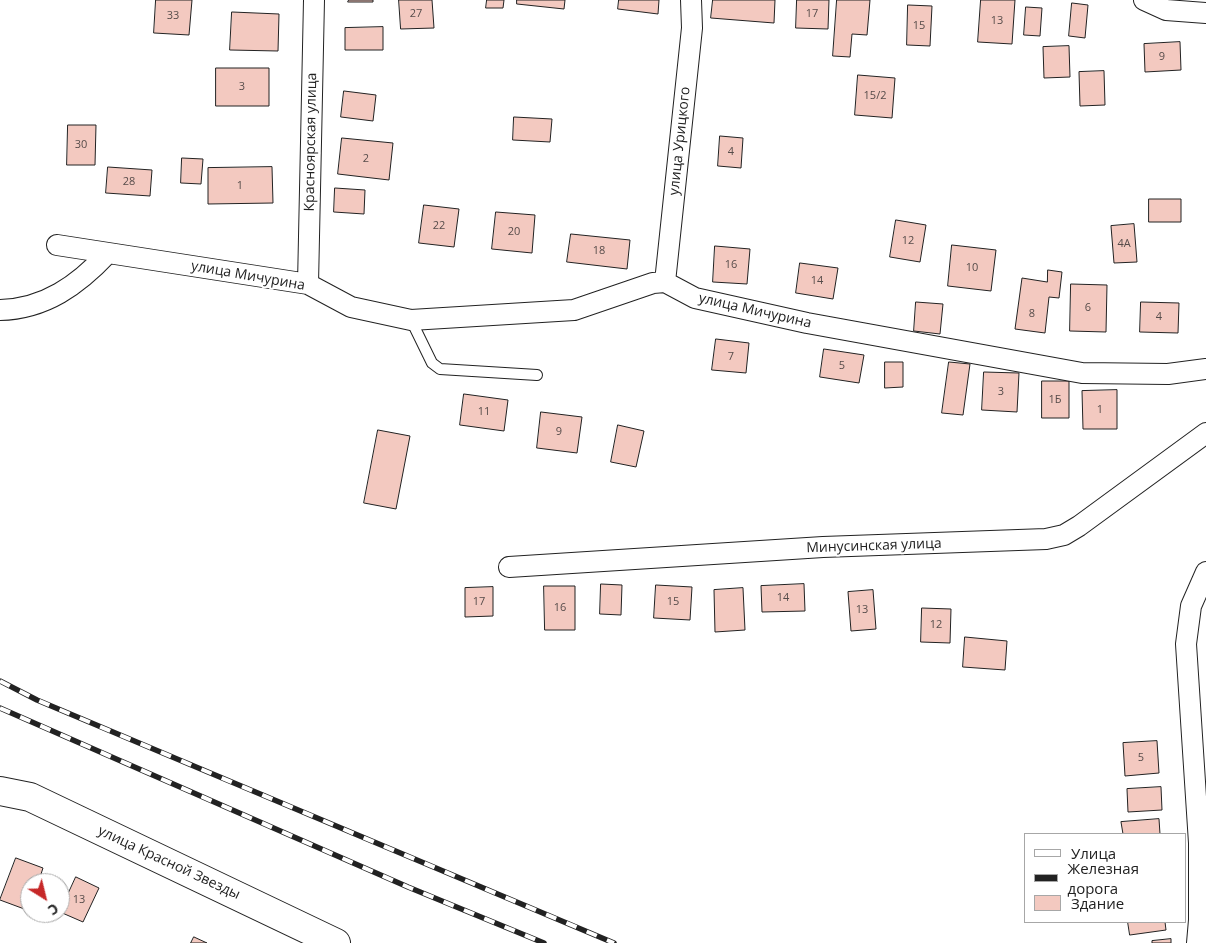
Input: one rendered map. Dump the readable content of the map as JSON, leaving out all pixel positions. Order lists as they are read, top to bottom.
{
  "streets": {
    "street": [
      "улица Урицкого",
      "Красноярская улица",
      "улица Мичурина",
      "Минусинская улица",
      "улица Красной Звезды"
    ]
  },
  "crossings": [
    ["улица Урицкого", "улица Мичурина"],
    ["Красноярская улица", "улица Мичурина"]
  ],
  "house_numbers": [
    "27",
    "17",
    "33",
    "13",
    "15",
    "9",
    "3",
    "15/2",
    "30",
    "4",
    "2",
    "28",
    "1",
    "22",
    "20",
    "12",
    "4А",
    "18",
    "16",
    "10",
    "14",
    "6",
    "8",
    "4",
    "7",
    "5",
    "3",
    "1Б",
    "1",
    "11",
    "9",
    "14",
    "17",
    "15",
    "16",
    "13",
    "12",
    "5",
    "13"
  ],
  "legend": ["Улица", "Железная дорога", "Здание"],
  "north": "bottom right"
}
